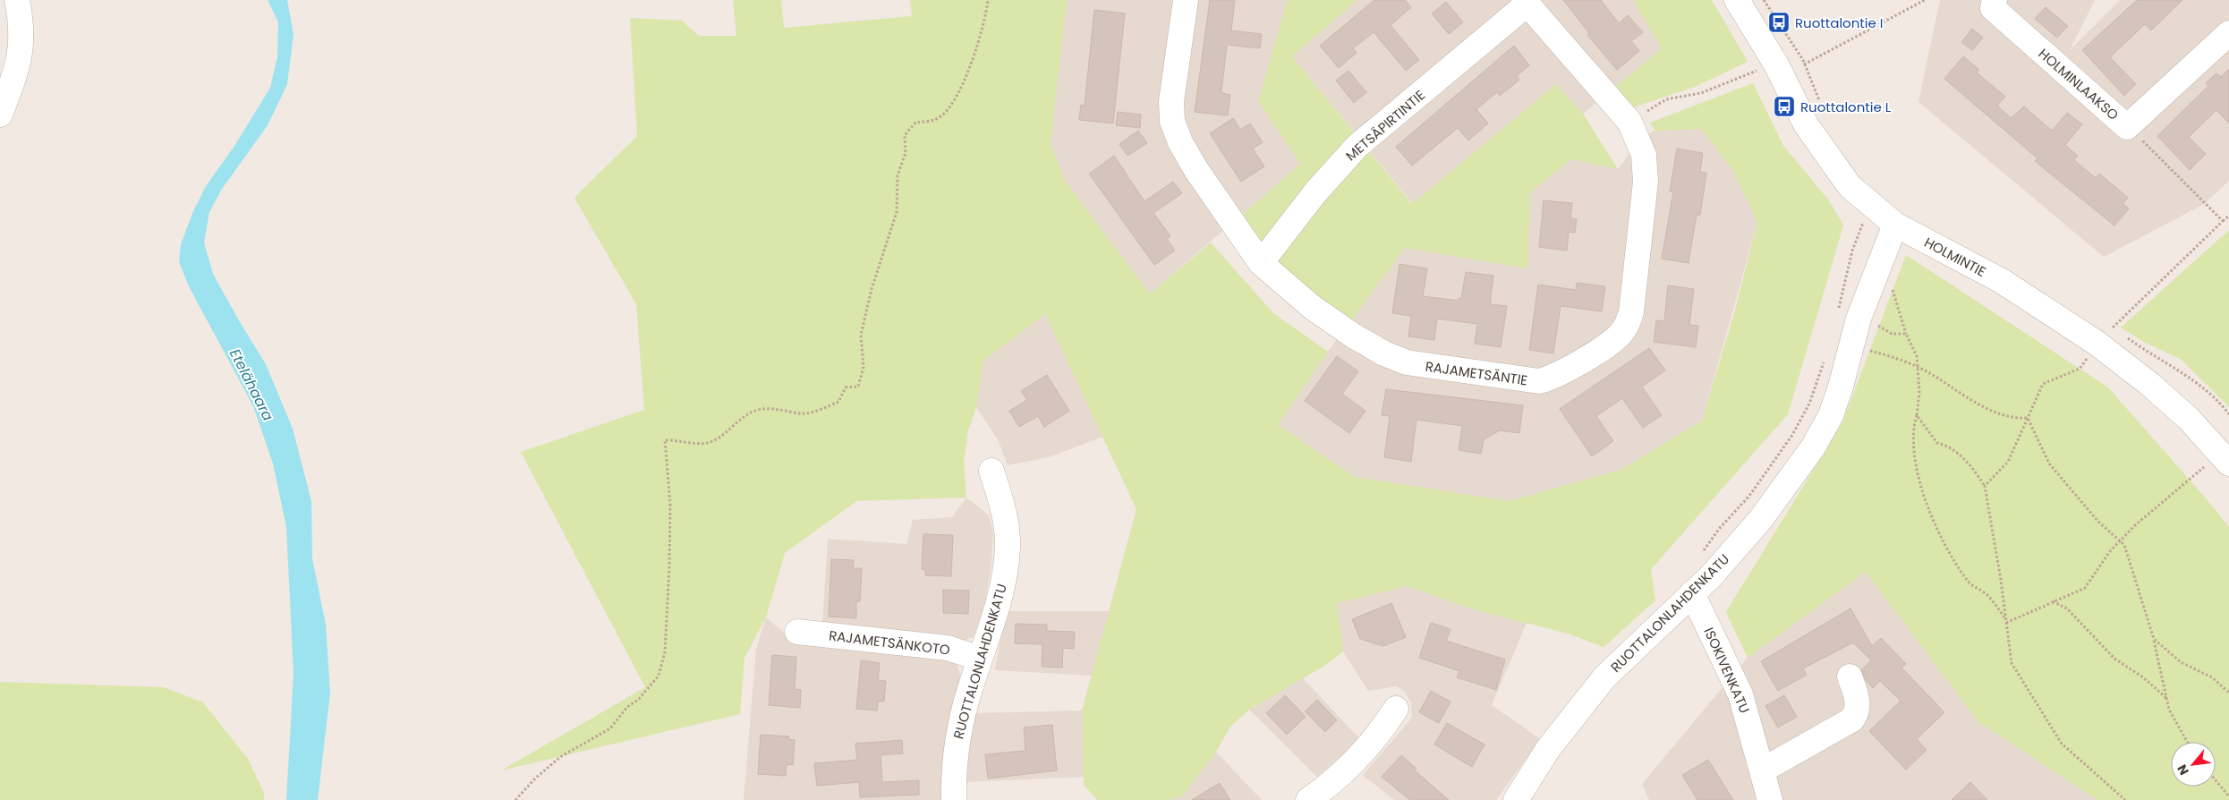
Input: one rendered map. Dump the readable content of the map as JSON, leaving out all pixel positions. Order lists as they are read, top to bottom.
{
  "streets": {
    "street": [
      "HOLMINLAAKSO",
      "METSÄPIRTINTIE",
      "HOLMINTIE",
      "RAJAMETSÄNTIE",
      "RUOTTALONLAHDENKATU",
      "RAJAMETSÄNKOTO",
      "ISOKIVENKATU"
    ]
  },
  "crossings": [
    ["METSÄPIRTINTIE", "RAJAMETSÄNTIE"],
    ["HOLMINTIE", "RUOTTALONLAHDENKATU"],
    ["RUOTTALONLAHDENKATU", "RAJAMETSÄNKOTO"],
    ["RUOTTALONLAHDENKATU", "ISOKIVENKATU"]
  ],
  "water": ["Etelähaara"],
  "places": {
    "bus stop": ["Ruottalontie I", "Ruottalontie L"]
  },
  "north": "bottom left"
}
